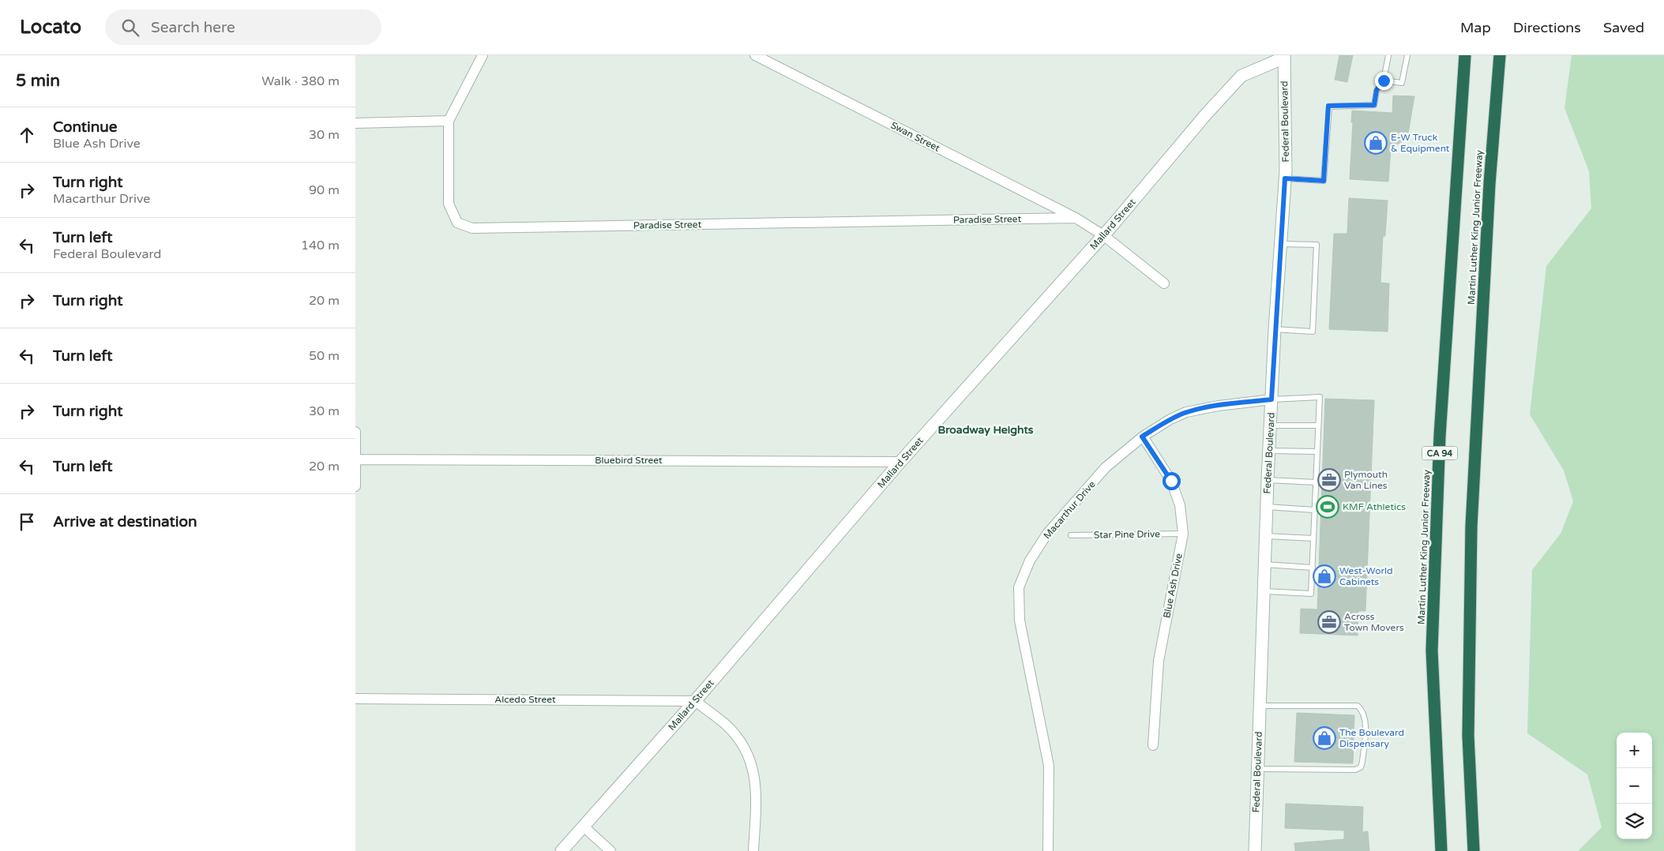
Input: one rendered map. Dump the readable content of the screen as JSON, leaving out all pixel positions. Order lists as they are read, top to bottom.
{
  "streets": {
    "highway": ["Martin Luther King Junior Freeway", "CA 94"],
    "street": [
      "Federal Boulevard",
      "Swan Street",
      "Paradise Street",
      "Mallard Street",
      "Bluebird Street",
      "Macarthur Drive",
      "Blue Ash Drive",
      "Alcedo Street"
    ],
    "lane": ["Star Pine Drive"]
  },
  "crossings": [
    ["Federal Boulevard", "Mallard Street"],
    ["Federal Boulevard", "Macarthur Drive"],
    ["Swan Street", "Paradise Street"],
    ["Swan Street", "Mallard Street"],
    ["Mallard Street", "Bluebird Street"],
    ["Mallard Street", "Alcedo Street"],
    ["Macarthur Drive", "Blue Ash Drive"],
    ["Star Pine Drive", "Blue Ash Drive"]
  ],
  "districts": ["Broadway Heights"],
  "places": {
    "shop": ["E-W Truck & Equipment", "West-World Cabinets", "The Boulevard Dispensary"],
    "office": ["Plymouth Van Lines", "Across Town Movers"],
    "sports": ["KMF Athletics"]
  },
  "page": {
    "header": "Locato",
    "search": "Search here",
    "nav": ["Map", "Directions", "Saved"],
    "heading": ["5 min", "Walk · 380 m"],
    "list": [
      ["Continue", "Blue Ash Drive", "30 m"],
      ["Turn right", "Macarthur Drive", "90 m"],
      ["Turn left", "Federal Boulevard", "140 m"],
      ["Turn right", "20 m"],
      ["Turn left", "50 m"],
      ["Turn right", "30 m"],
      ["Turn left", "20 m"],
      "Arrive at destination"
    ],
    "map_buttons": ["+", "−"]
  }
}
